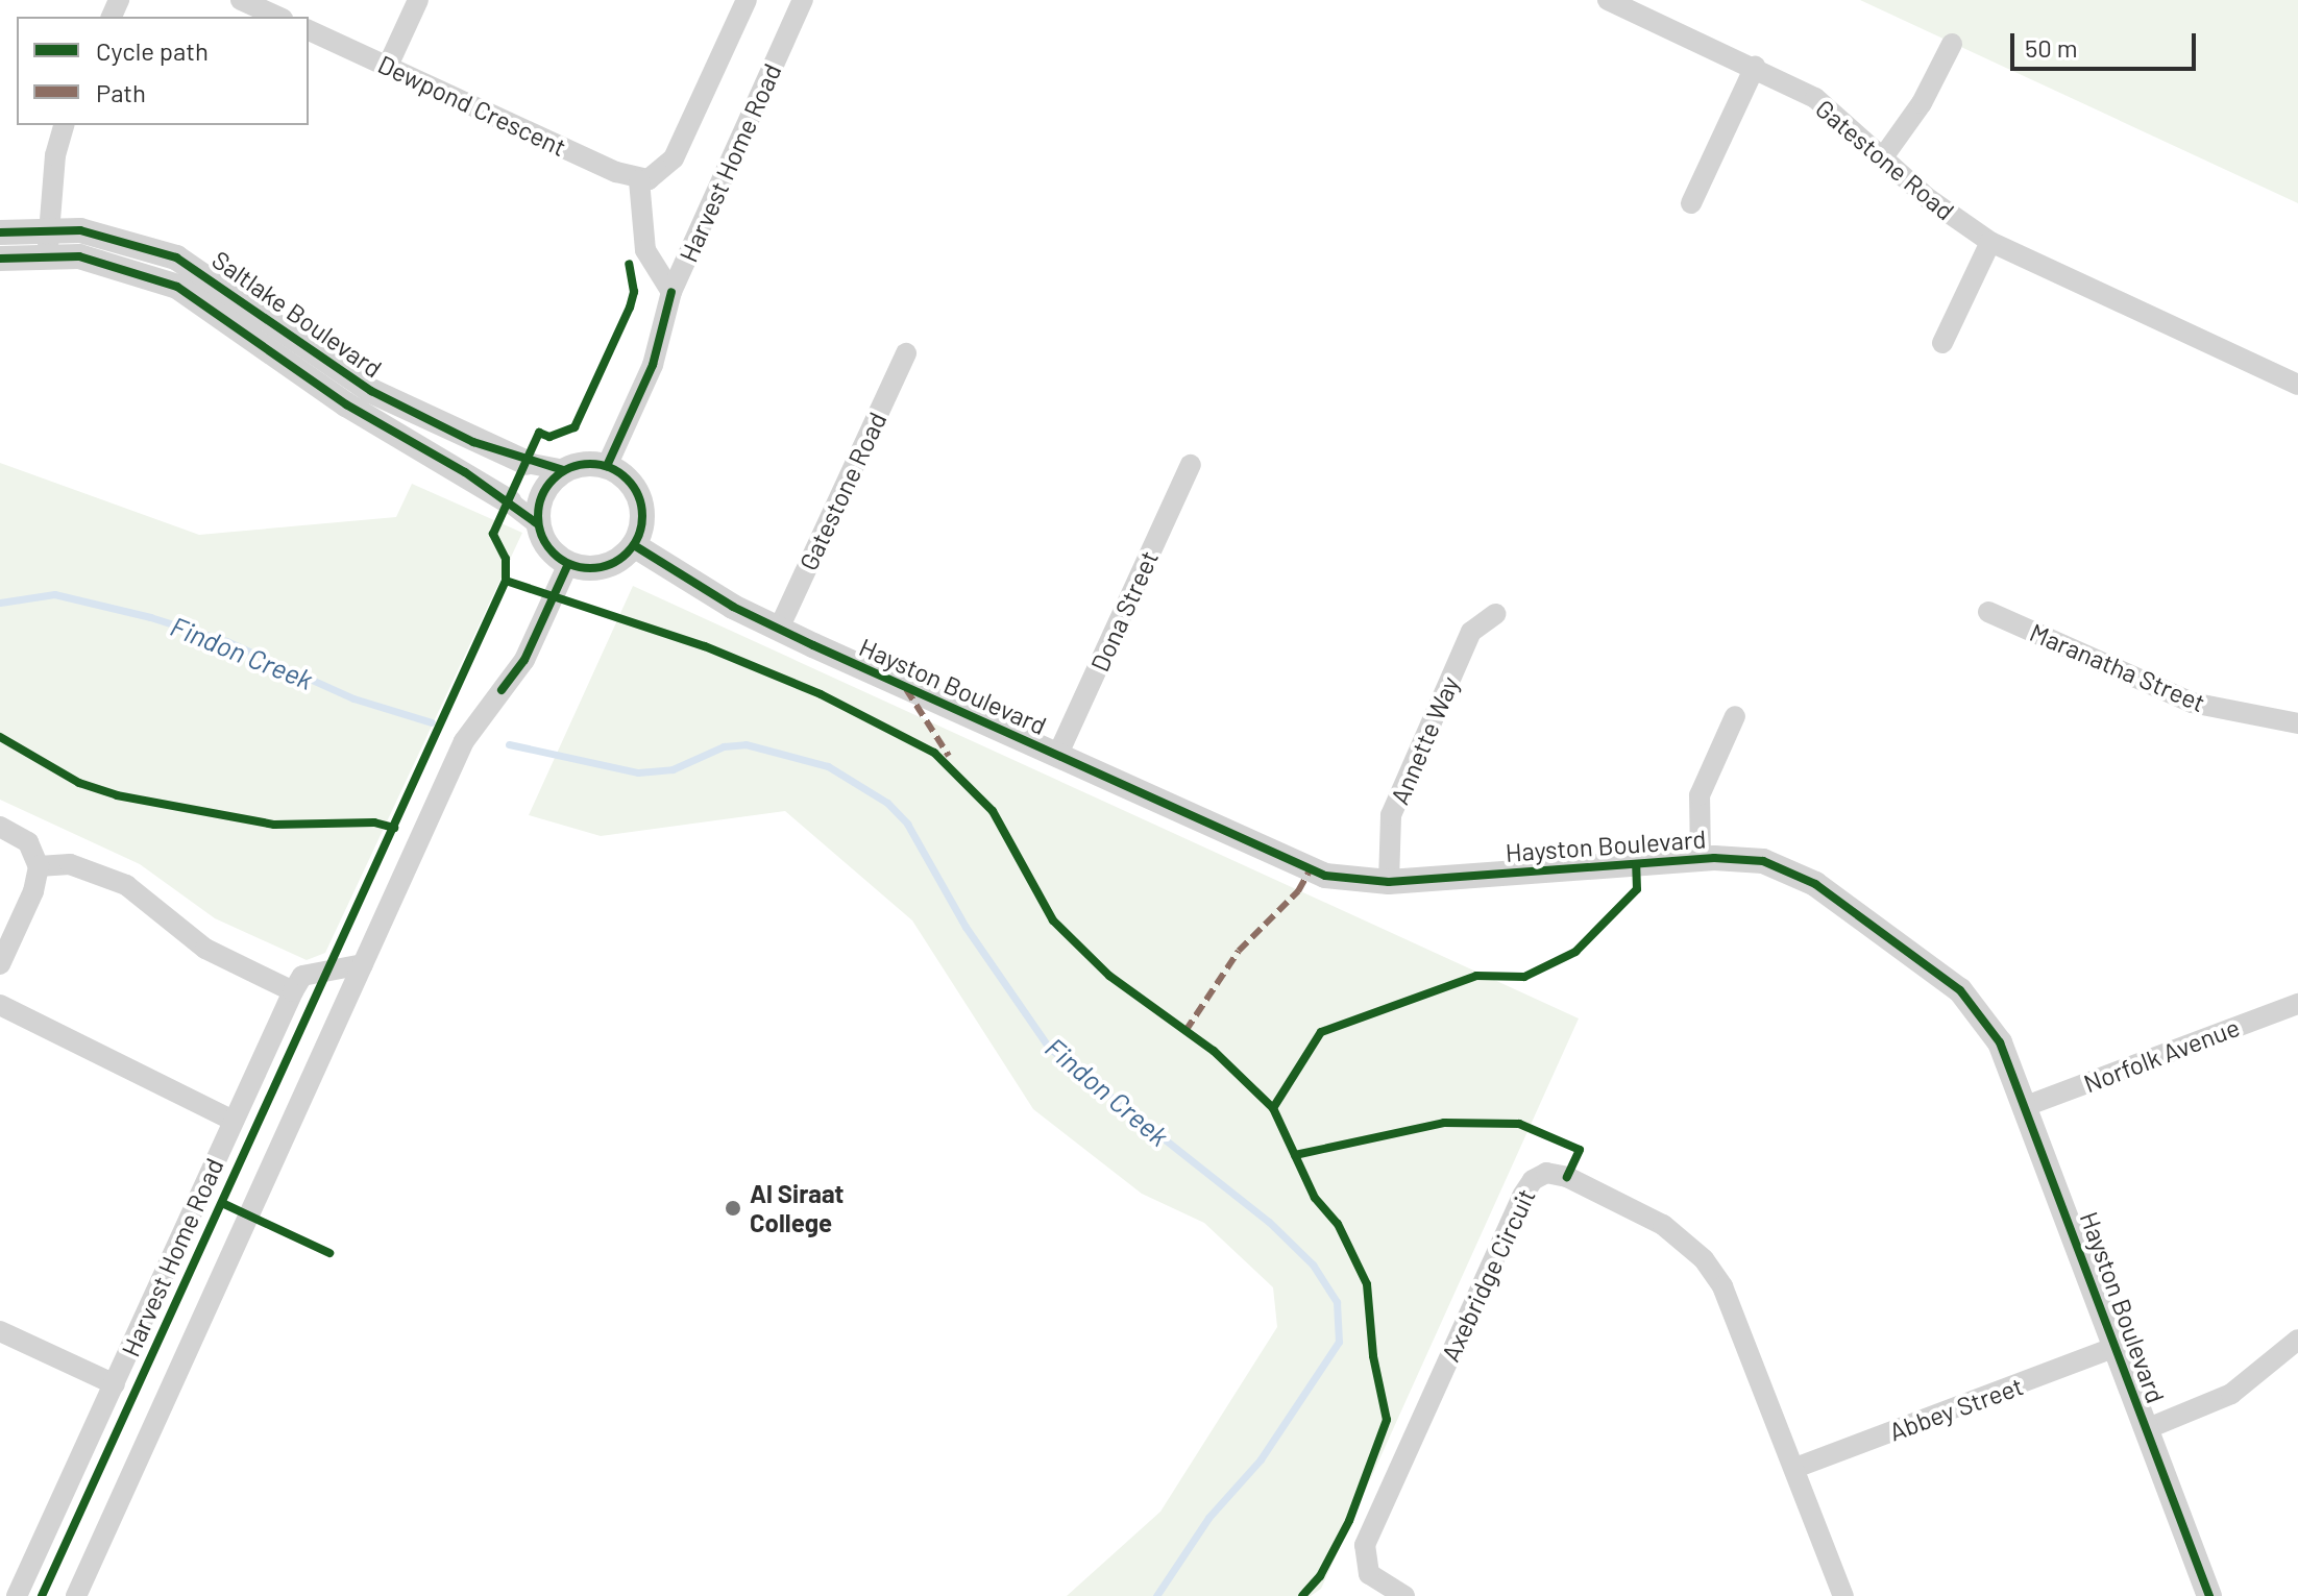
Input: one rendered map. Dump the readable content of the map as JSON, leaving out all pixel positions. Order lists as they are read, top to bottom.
{
  "streets": {
    "street": [
      "Dewpond Crescent",
      "Gatestone Road",
      "Harvest Home Road",
      "Saltlake Boulevard",
      "Dona Street",
      "Maranatha Street",
      "Hayston Boulevard",
      "Annette Way",
      "Norfolk Avenue",
      "Axebridge Circuit",
      "Abbey Street"
    ]
  },
  "crossings": [
    ["Gatestone Road", "Hayston Boulevard"],
    ["Harvest Home Road", "Saltlake Boulevard"],
    ["Harvest Home Road", "Hayston Boulevard"],
    ["Saltlake Boulevard", "Hayston Boulevard"],
    ["Dona Street", "Hayston Boulevard"],
    ["Hayston Boulevard", "Annette Way"],
    ["Hayston Boulevard", "Norfolk Avenue"],
    ["Hayston Boulevard", "Abbey Street"],
    ["Axebridge Circuit", "Abbey Street"]
  ],
  "water": ["Findon Creek"],
  "places": ["Al Siraat College"],
  "legend": ["Cycle path", "Path"],
  "scale_bar": "50 m"
}
